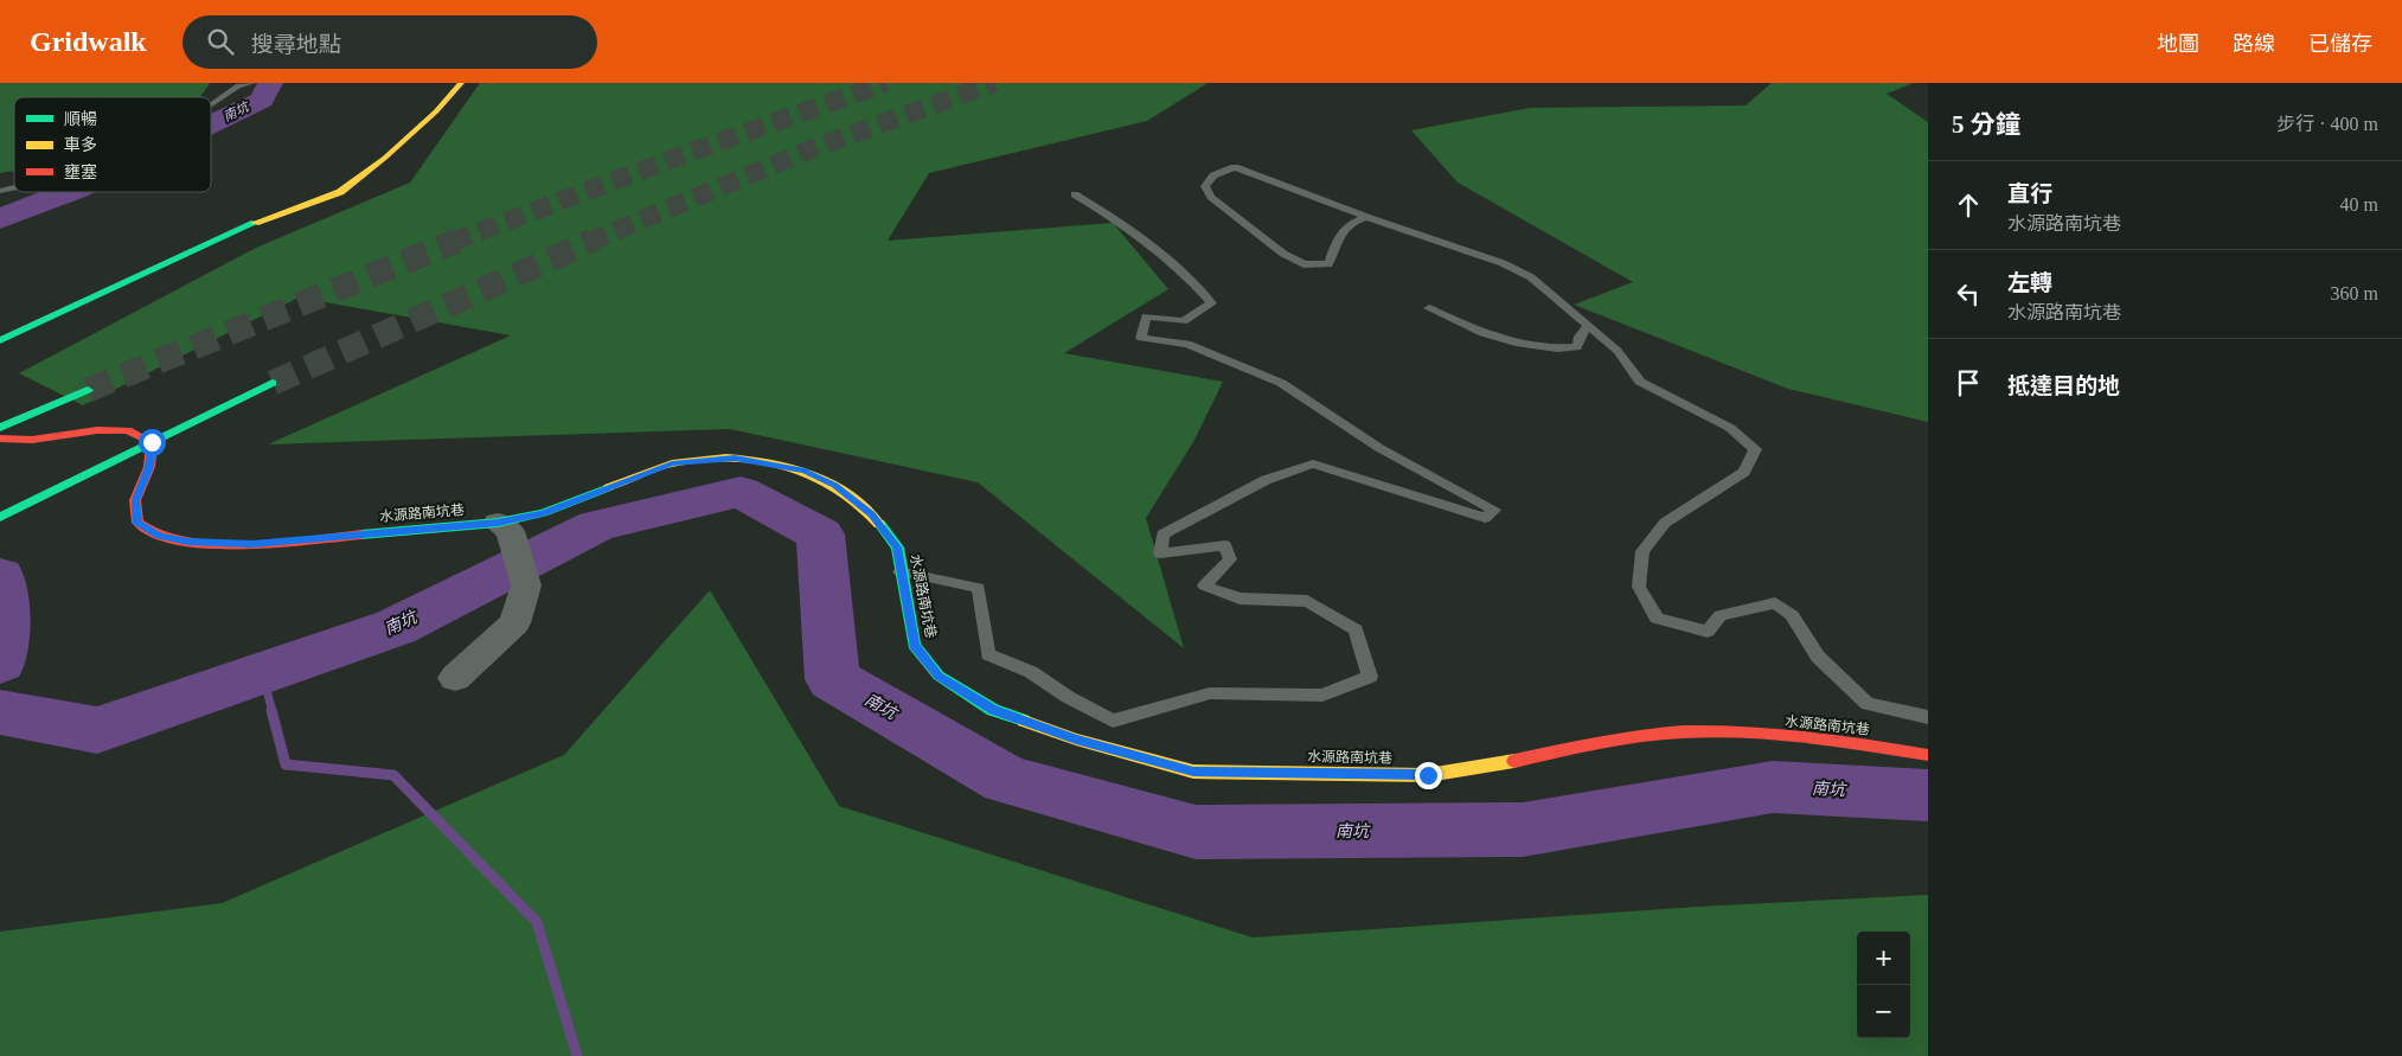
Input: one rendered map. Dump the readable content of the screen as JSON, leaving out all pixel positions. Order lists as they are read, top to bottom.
{
  "streets": {
    "main road": ["水源路南坑巷"]
  },
  "water": ["南坑"],
  "legend": ["順暢", "車多", "壅塞"],
  "page": {
    "header": "Gridwalk",
    "search": "搜尋地點",
    "nav": ["地圖", "路線", "已儲存"],
    "heading": ["5 分鐘", "步行 · 400 m"],
    "list": [
      ["直行", "水源路南坑巷", "40 m"],
      ["左轉", "水源路南坑巷", "360 m"],
      "抵達目的地"
    ],
    "map_buttons": ["+", "−"]
  }
}
